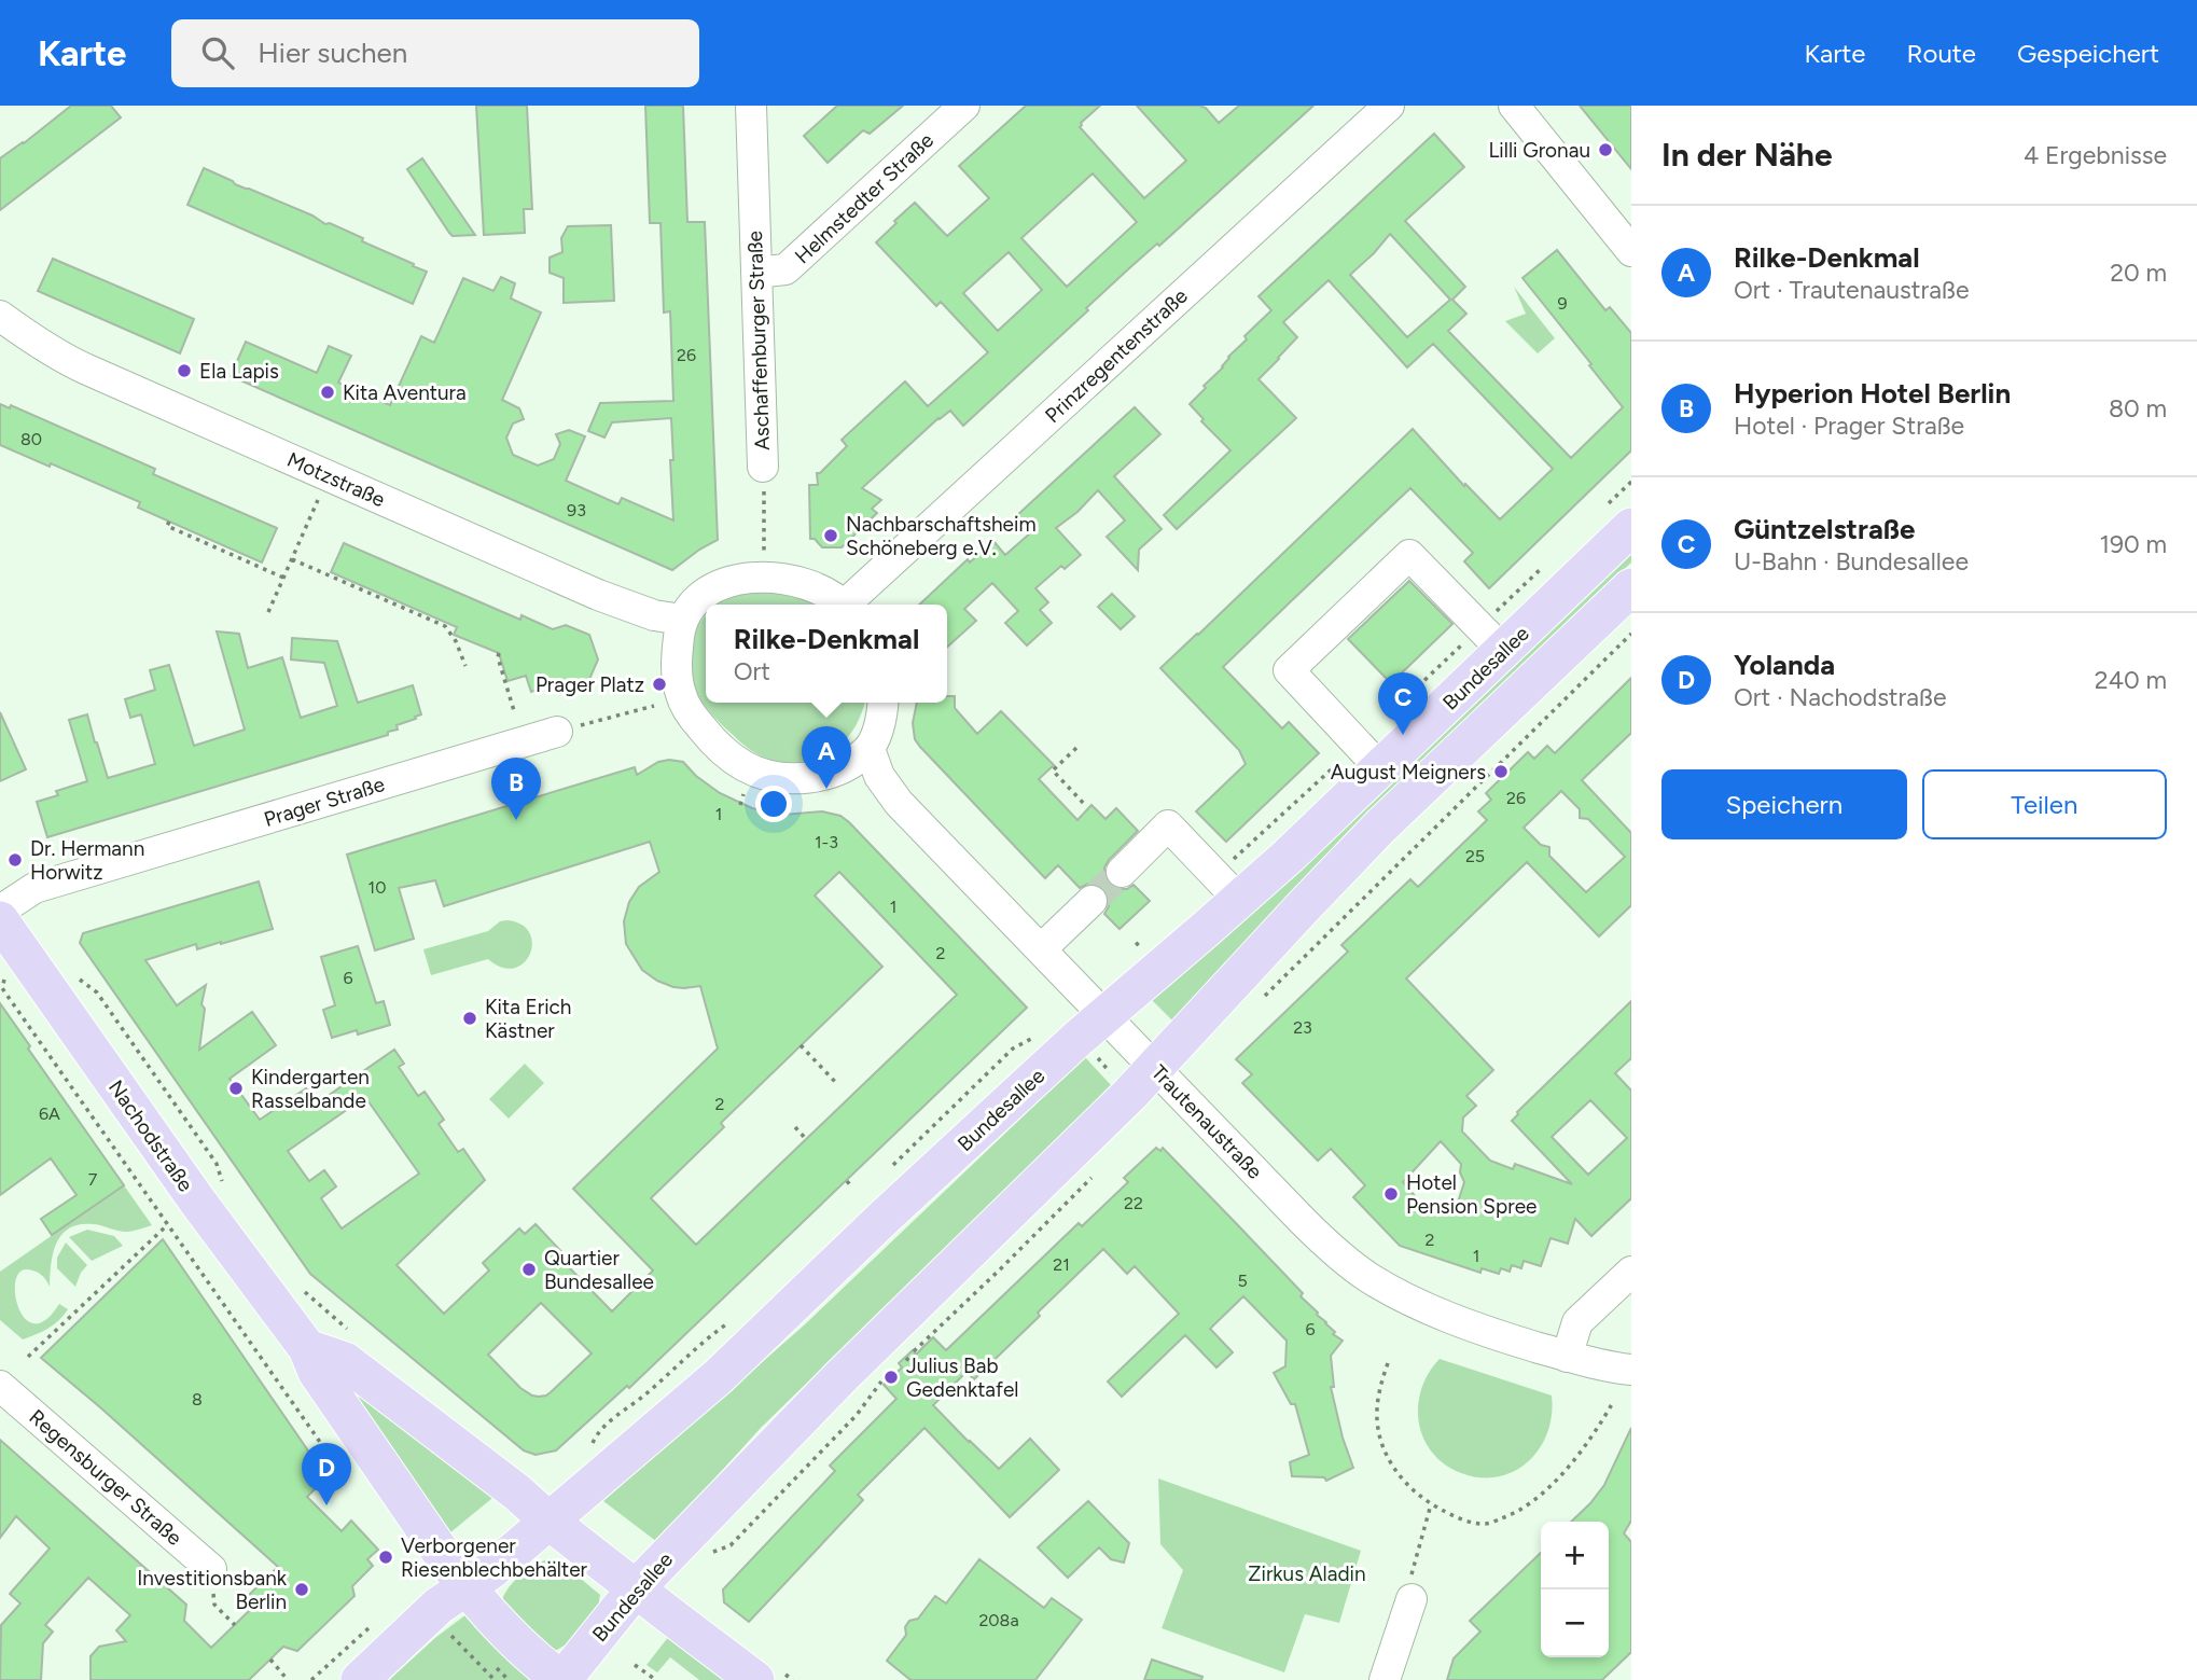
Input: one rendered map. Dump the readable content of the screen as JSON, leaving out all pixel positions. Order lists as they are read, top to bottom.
{
  "streets": {
    "main road": ["Bundesallee", "Nachodstraße"],
    "street": [
      "Helmstedter Straße",
      "Aschaffenburger Straße",
      "Prinzregentenstraße",
      "Motzstraße",
      "Prager Straße",
      "Trautenaustraße",
      "Regensburger Straße"
    ]
  },
  "crossings": [
    ["Helmstedter Straße", "Aschaffenburger Straße"],
    ["Bundesallee", "Trautenaustraße"],
    ["Bundesallee", "Nachodstraße"]
  ],
  "parks": ["Zirkus Aladin"],
  "places": [
    "Lilli Gronau",
    "Ela Lapis",
    "Kita Aventura",
    "Nachbarschaftsheim Schöneberg e.V.",
    "Prager Platz",
    "August Meigners",
    "Dr. Hermann Horwitz",
    "Kita Erich Kästner",
    "Kindergarten Rasselbande",
    "Hotel Pension Spree",
    "Quartier Bundesallee",
    "Julius Bab Gedenktafel",
    "Verborgener Riesenblechbehälter",
    "Investitionsbank Berlin"
  ],
  "house_numbers": [
    "9",
    "26",
    "80",
    "93",
    "26",
    "1",
    "1-3",
    "25",
    "10",
    "1",
    "2",
    "6",
    "23",
    "2",
    "6A",
    "7",
    "22",
    "2",
    "1",
    "21",
    "5",
    "6",
    "8",
    "208a"
  ],
  "page": {
    "header": "Karte",
    "search": "Hier suchen",
    "nav": ["Karte", "Route", "Gespeichert"],
    "heading": ["In der Nähe", "4 Ergebnisse"],
    "list": [
      {
        "mark": "A",
        "name": "Rilke-Denkmal",
        "note": "Ort · Trautenaustraße",
        "value": "20 m"
      },
      {
        "mark": "B",
        "name": "Hyperion Hotel Berlin",
        "note": "Hotel · Prager Straße",
        "value": "80 m"
      },
      {
        "mark": "C",
        "name": "Güntzelstraße",
        "note": "U-Bahn · Bundesallee",
        "value": "190 m"
      },
      {
        "mark": "D",
        "name": "Yolanda",
        "note": "Ort · Nachodstraße",
        "value": "240 m"
      }
    ],
    "popup": ["Rilke-Denkmal", "Ort"],
    "pins": [
      "C",
      "A",
      "B",
      "D"
    ],
    "buttons": ["Speichern", "Teilen"],
    "map_buttons": ["+", "−"]
  }
}
